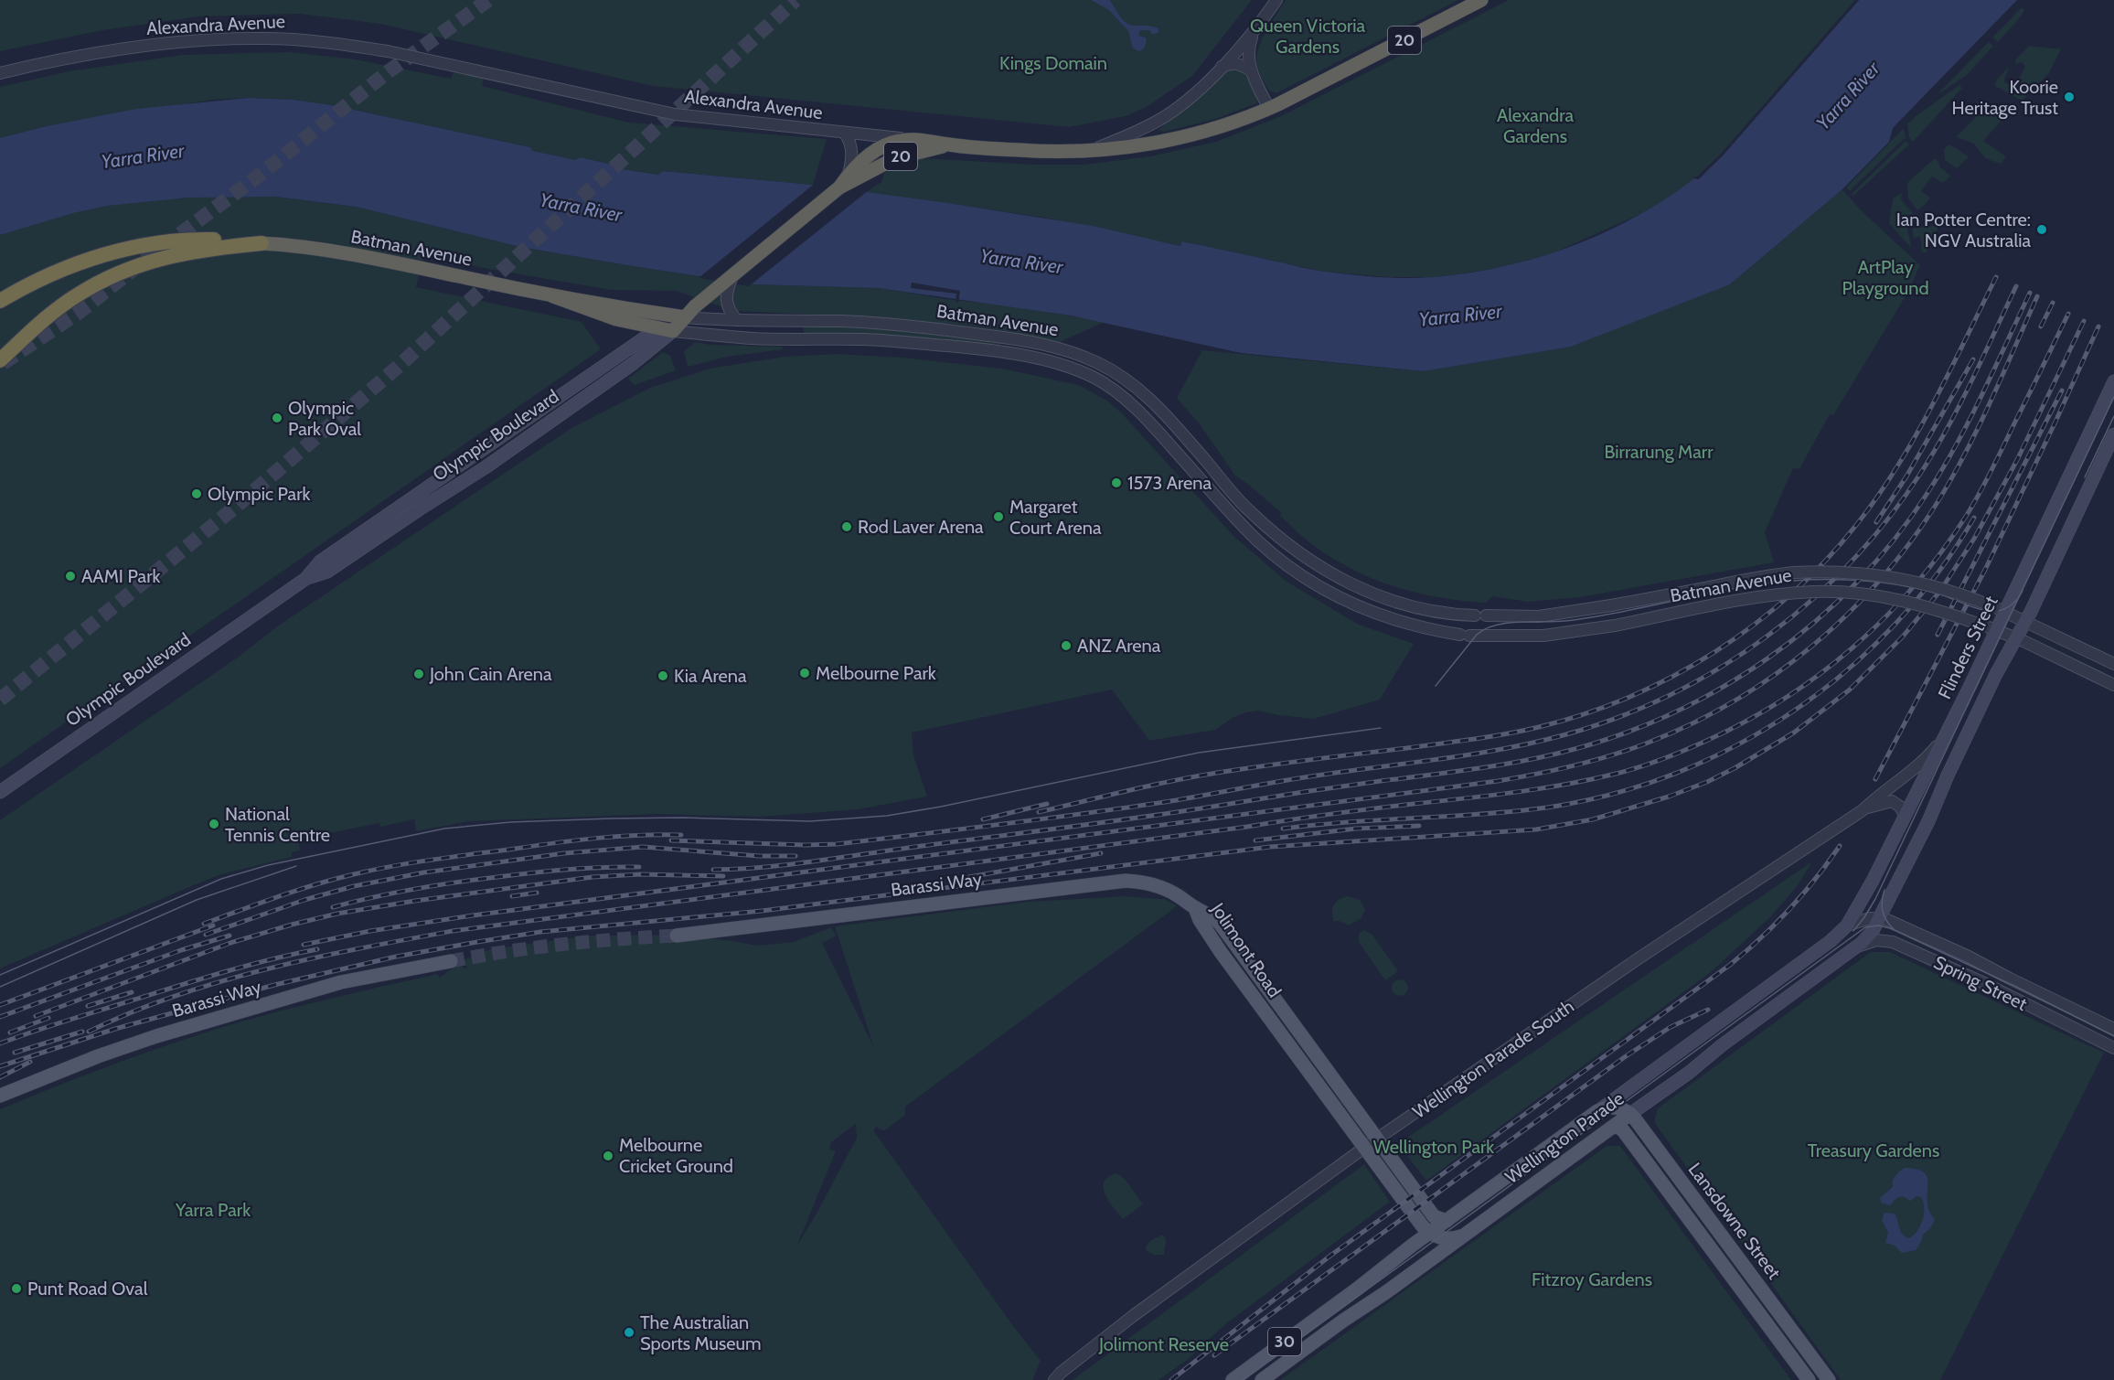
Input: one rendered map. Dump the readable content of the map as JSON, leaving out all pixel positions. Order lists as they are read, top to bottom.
{
  "streets": {
    "highway": [
      "Alexandra Avenue",
      "20",
      "Batman Avenue",
      "Olympic Boulevard"
    ],
    "main road": [
      "Flinders Street",
      "Barassi Way",
      "Jolimont Road",
      "Wellington Parade",
      "Lansdowne Street",
      "30"
    ],
    "street": ["Spring Street", "Wellington Parade South"]
  },
  "crossings": [
    ["Alexandra Avenue", "Olympic Boulevard"],
    ["Batman Avenue", "Olympic Boulevard"],
    ["Batman Avenue", "Flinders Street"],
    ["Flinders Street", "Spring Street"],
    ["Flinders Street", "Wellington Parade South"],
    ["Flinders Street", "Wellington Parade"],
    ["Barassi Way", "Jolimont Road"],
    ["Jolimont Road", "Wellington Parade South"],
    ["Jolimont Road", "Wellington Parade"],
    ["Spring Street", "Wellington Parade"],
    ["Wellington Parade", "Lansdowne Street"]
  ],
  "water": ["Yarra River"],
  "parks": [
    "Queen Victoria Gardens",
    "Kings Domain",
    "Alexandra Gardens",
    "ArtPlay Playground",
    "Birrarung Marr",
    "Wellington Park",
    "Treasury Gardens",
    "Yarra Park",
    "Fitzroy Gardens",
    "Jolimont Reserve"
  ],
  "places": [
    "Koorie Heritage Trust",
    "Ian Potter Centre: NGV Australia",
    "Olympic Park Oval",
    "1573 Arena",
    "Olympic Park",
    "Margaret Court Arena",
    "Rod Laver Arena",
    "AAMI Park",
    "ANZ Arena",
    "Melbourne Park",
    "John Cain Arena",
    "Kia Arena",
    "National Tennis Centre",
    "Melbourne Cricket Ground",
    "Punt Road Oval",
    "The Australian Sports Museum"
  ]
}
